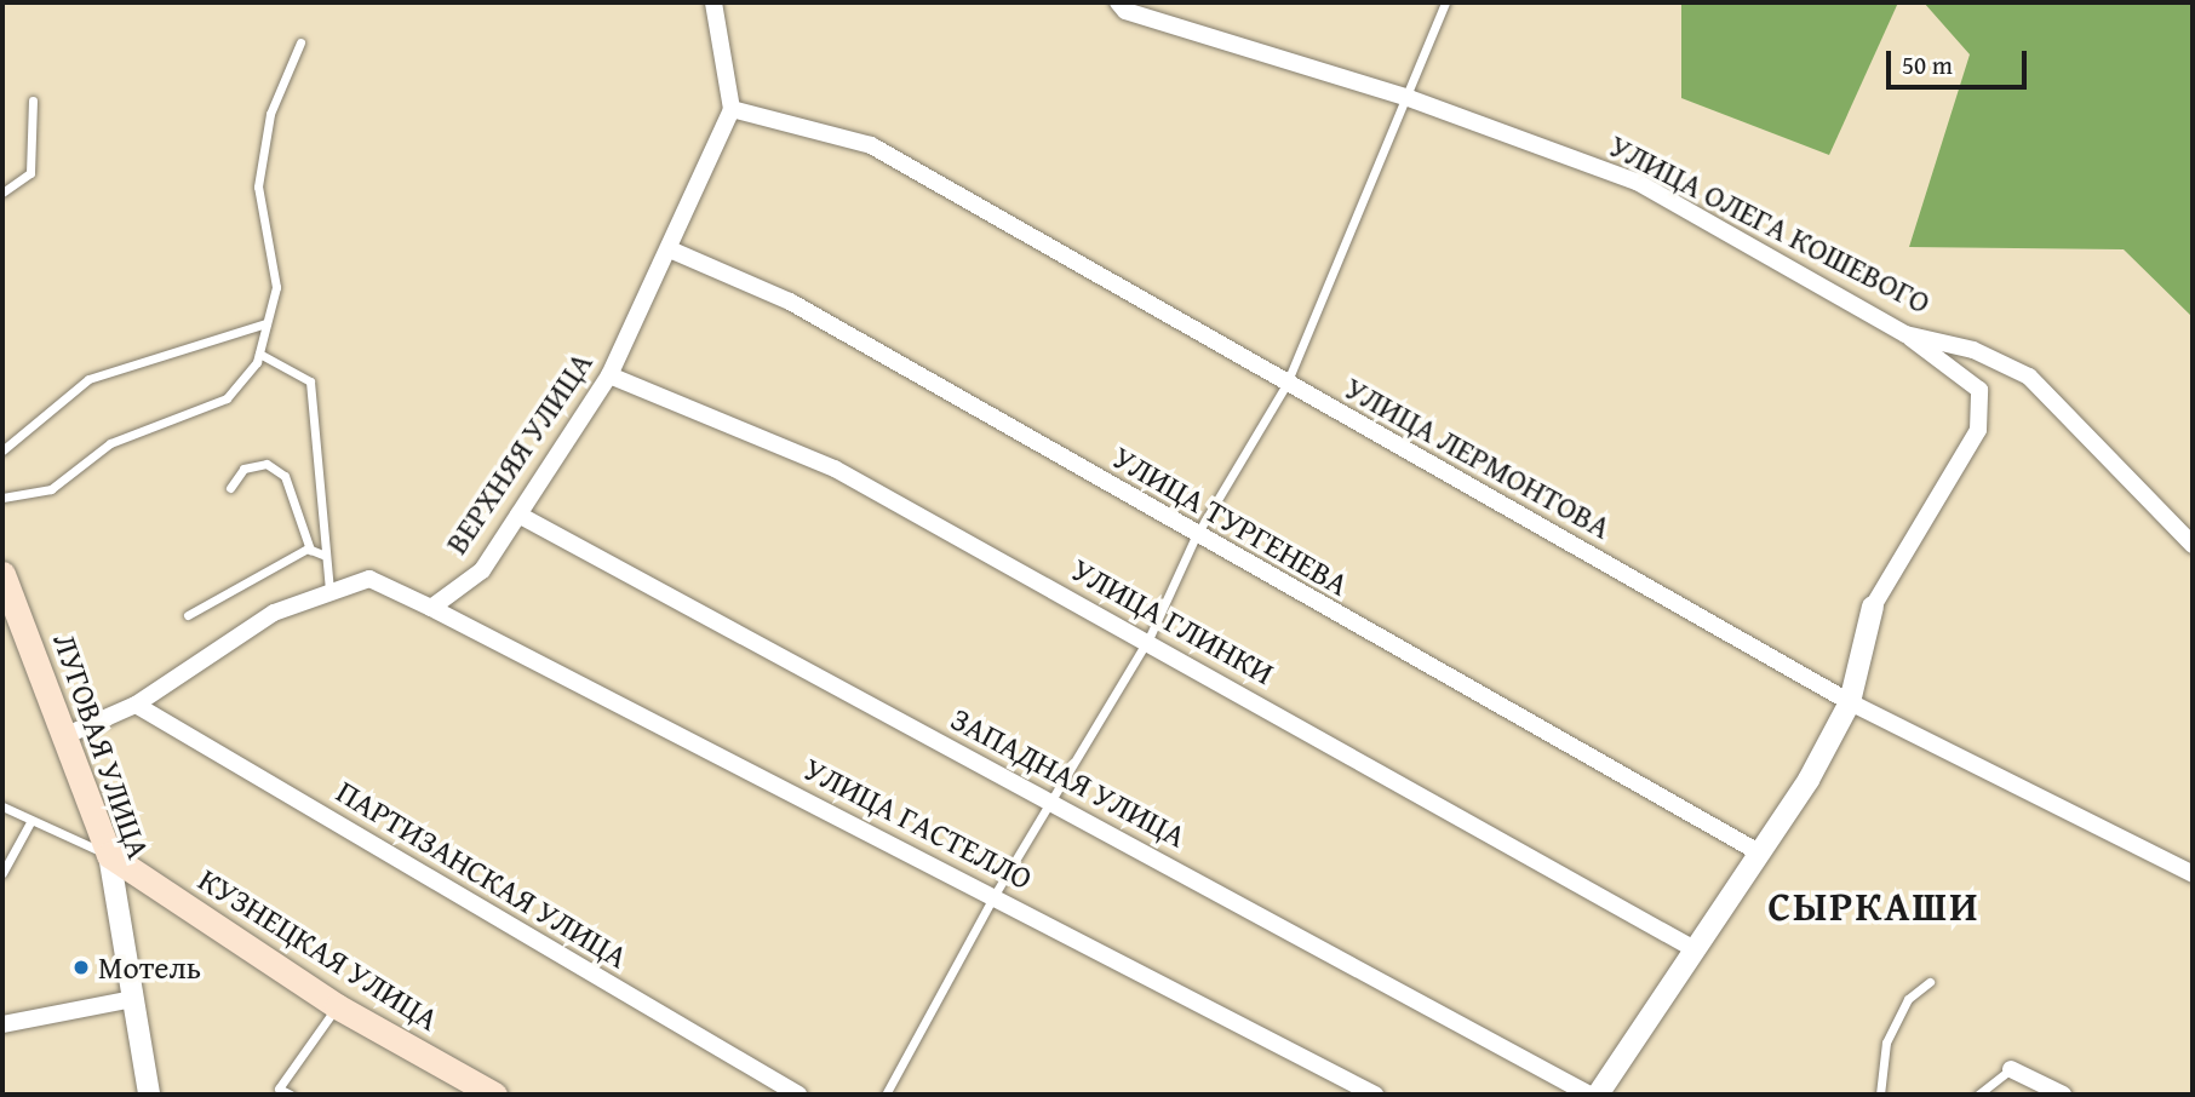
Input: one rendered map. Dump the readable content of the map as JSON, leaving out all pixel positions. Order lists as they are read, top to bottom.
{
  "streets": {
    "main road": ["ЛУГОВАЯ УЛИЦА", "КУЗНЕЦКАЯ УЛИЦА"],
    "street": [
      "УЛИЦА ОЛЕГА КОШЕВОГО",
      "ВЕРХНЯЯ УЛИЦА",
      "УЛИЦА ЛЕРМОНТОВА",
      "УЛИЦА ТУРГЕНЕВА",
      "УЛИЦА ГЛИНКИ",
      "ЗАПАДНАЯ УЛИЦА",
      "УЛИЦА ГАСТЕЛЛО",
      "ПАРТИЗАНСКАЯ УЛИЦА"
    ]
  },
  "crossings": [
    ["ВЕРХНЯЯ УЛИЦА", "УЛИЦА ЛЕРМОНТОВА"],
    ["ВЕРХНЯЯ УЛИЦА", "УЛИЦА ТУРГЕНЕВА"],
    ["ВЕРХНЯЯ УЛИЦА", "УЛИЦА ГЛИНКИ"],
    ["ВЕРХНЯЯ УЛИЦА", "ЗАПАДНАЯ УЛИЦА"],
    ["ВЕРХНЯЯ УЛИЦА", "УЛИЦА ГАСТЕЛЛО"],
    ["ЛУГОВАЯ УЛИЦА", "КУЗНЕЦКАЯ УЛИЦА"]
  ],
  "districts": ["СЫРКАШИ"],
  "places": ["Мотель"],
  "scale_bar": "50 m"
}
